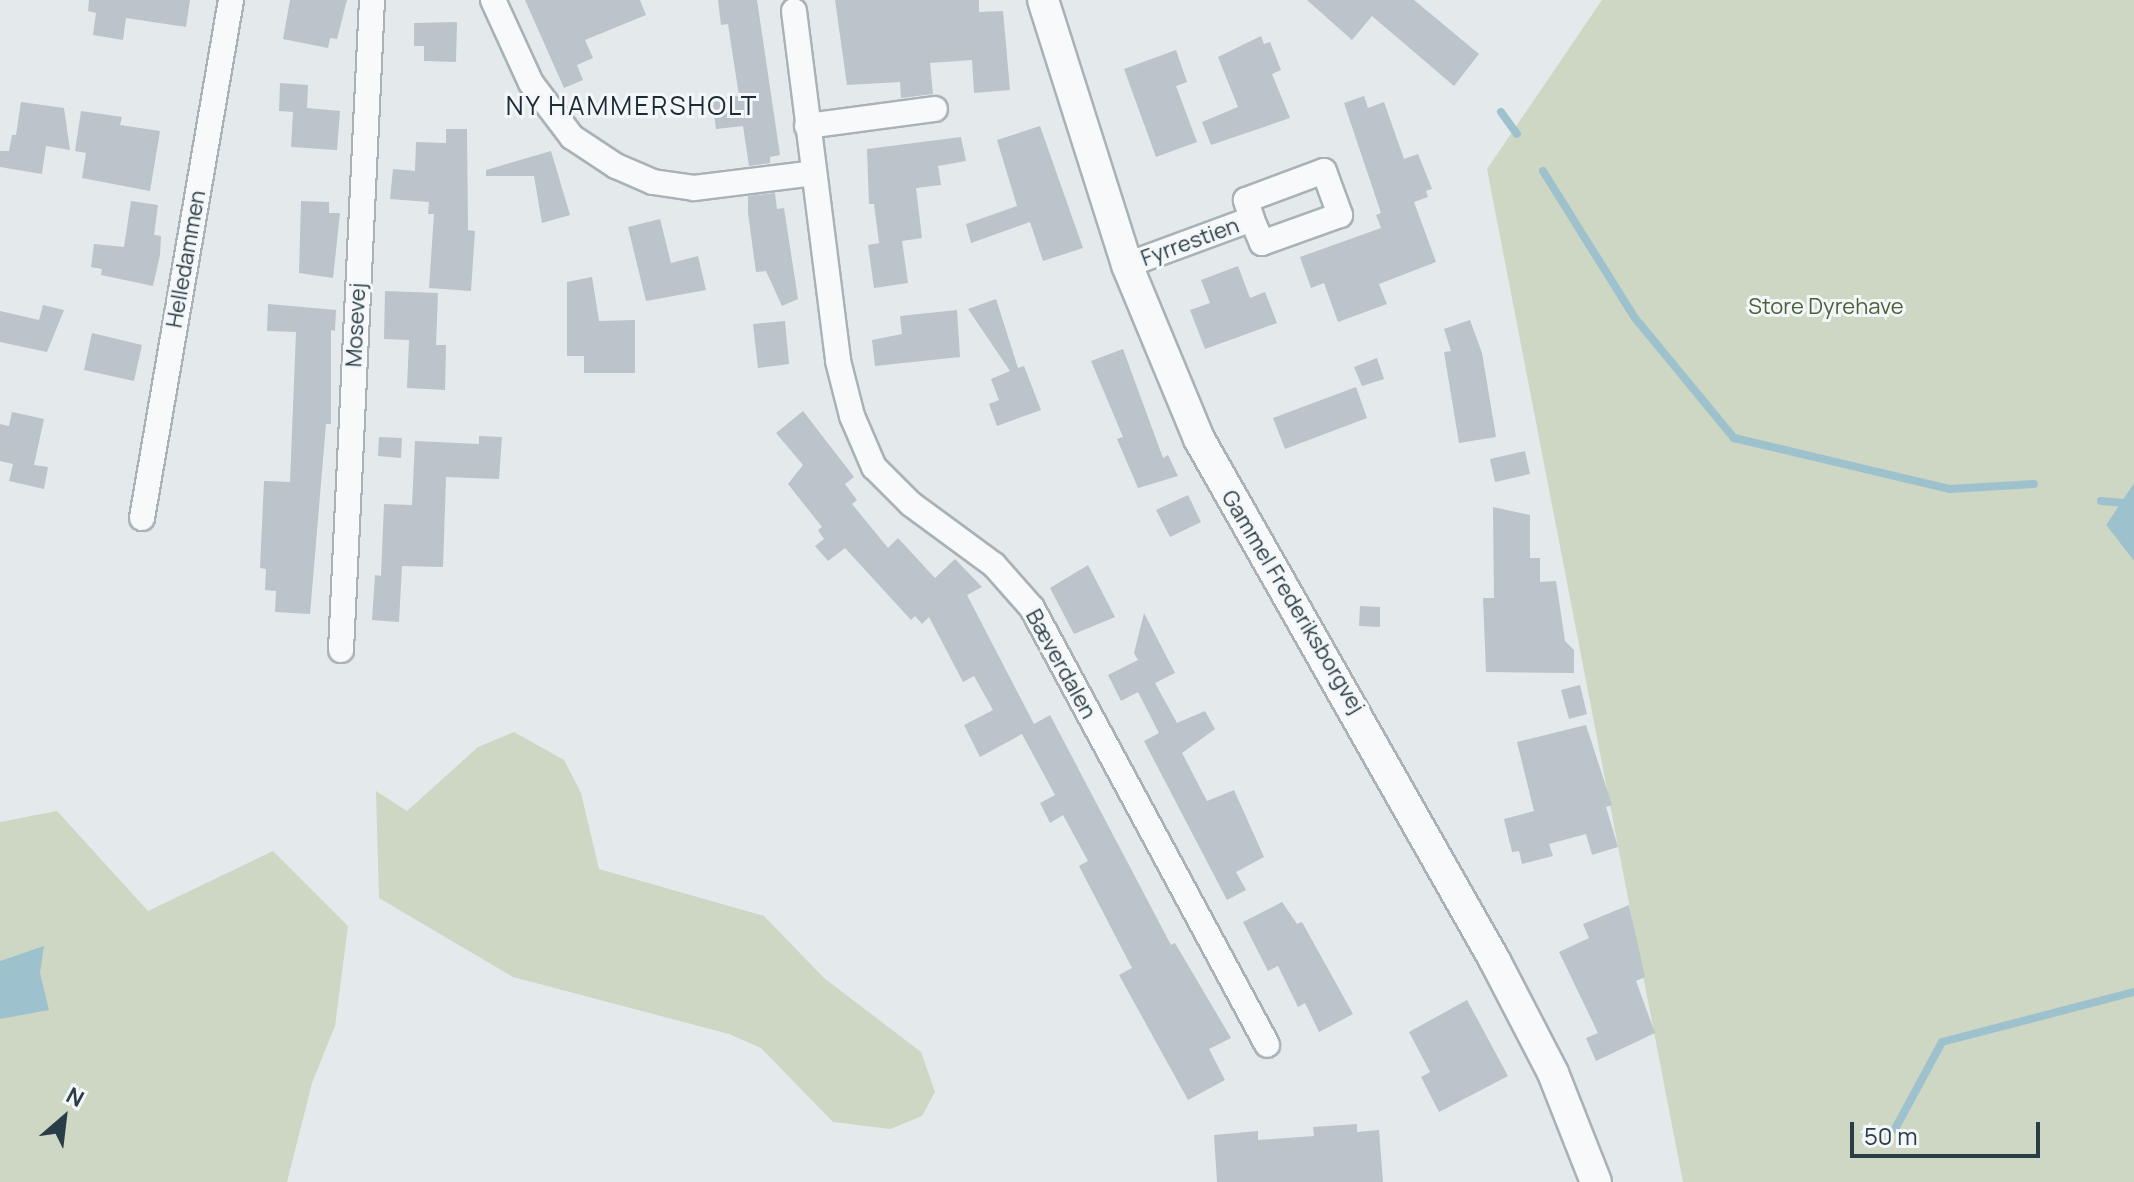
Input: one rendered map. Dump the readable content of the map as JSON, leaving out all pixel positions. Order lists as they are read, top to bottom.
{
  "streets": {
    "street": [
      "Fyrrestien",
      "Helledammen",
      "Mosevej",
      "Gammel Frederiksborgvej",
      "Bæverdalen"
    ]
  },
  "crossings": [
    ["Fyrrestien", "Gammel Frederiksborgvej"]
  ],
  "districts": ["NY HAMMERSHOLT"],
  "parks": ["Store Dyrehave"],
  "scale_bar": "50 m",
  "north": "top right"
}
